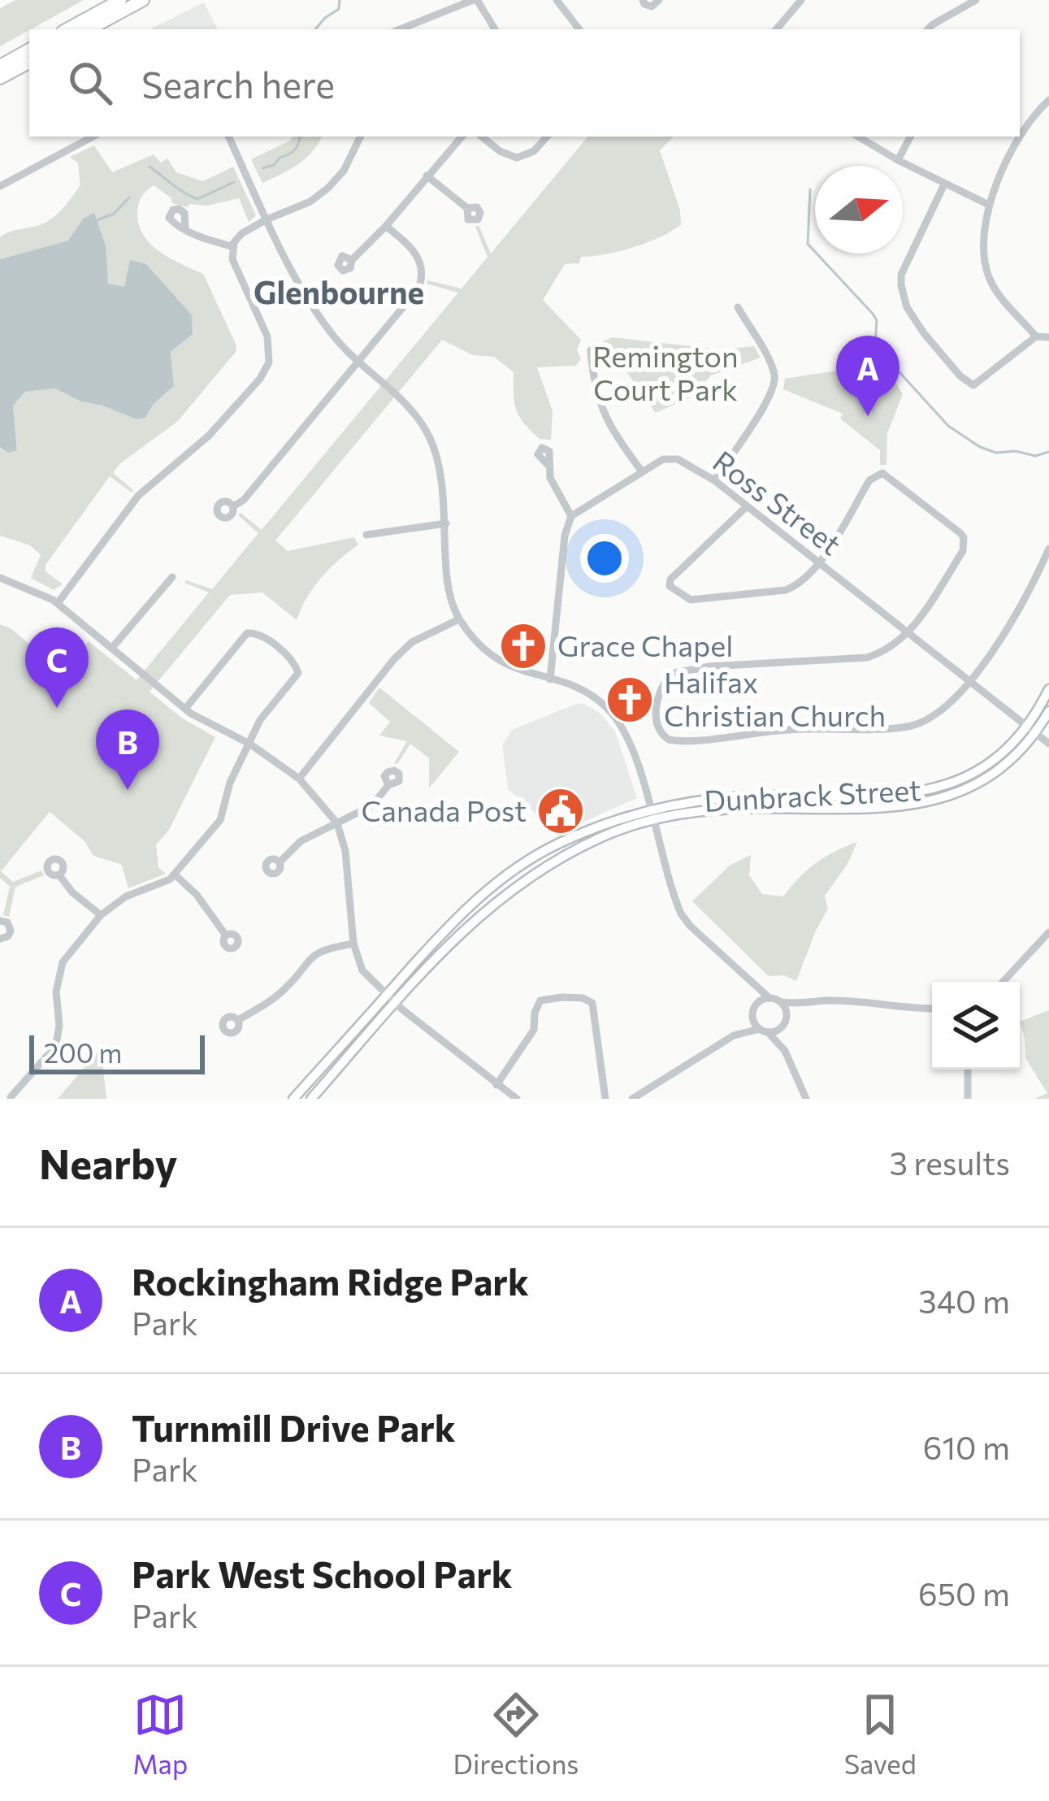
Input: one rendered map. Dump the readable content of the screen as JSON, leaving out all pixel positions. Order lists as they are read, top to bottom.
{
  "streets": {
    "main road": ["Dunbrack Street"],
    "street": ["Ross Street"]
  },
  "crossings": [
    ["Ross Street", "Dunbrack Street"]
  ],
  "districts": ["Glenbourne"],
  "parks": ["Remington Court Park"],
  "places": {
    "church": ["Grace Chapel", "Halifax Christian Church"],
    "public building": ["Canada Post"]
  },
  "scale_bar": "200 m",
  "north": "right",
  "page": {
    "search": "Search here",
    "pins": ["A", "C", "B"],
    "scale": "200 m",
    "heading": ["Nearby", "3 results"],
    "list": [
      {
        "mark": "A",
        "name": "Rockingham Ridge Park",
        "note": "Park",
        "value": "340 m"
      },
      {
        "mark": "B",
        "name": "Turnmill Drive Park",
        "note": "Park",
        "value": "610 m"
      },
      {
        "mark": "C",
        "name": "Park West School Park",
        "note": "Park",
        "value": "650 m"
      }
    ],
    "nav": ["Map", "Directions", "Saved"]
  }
}
